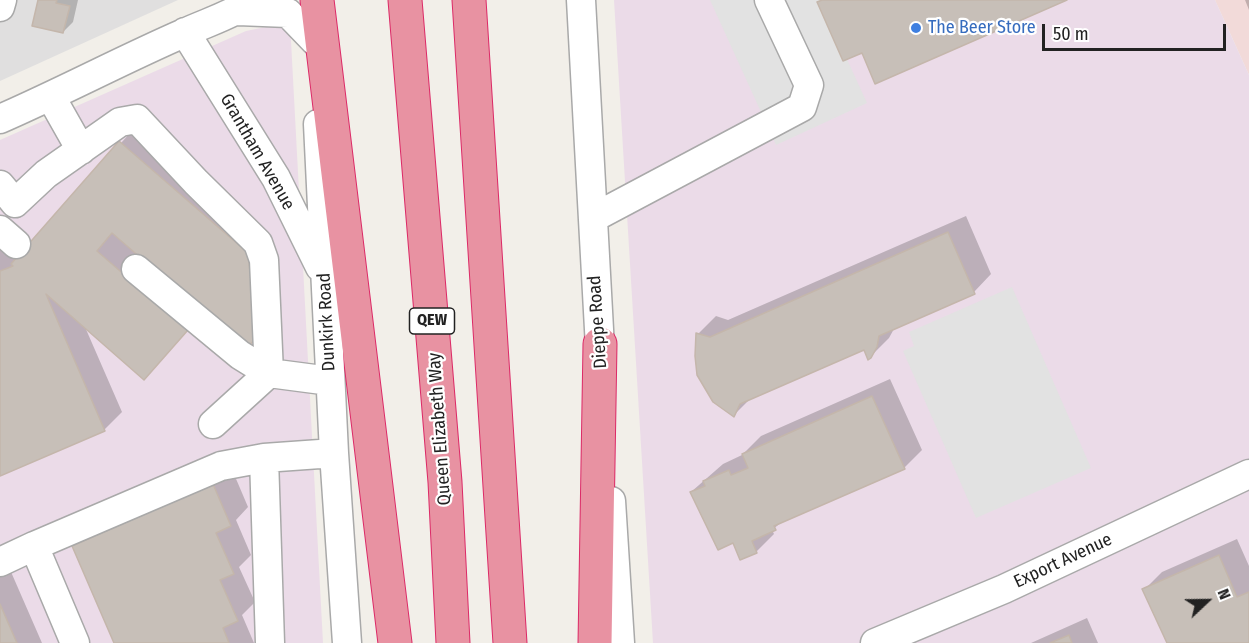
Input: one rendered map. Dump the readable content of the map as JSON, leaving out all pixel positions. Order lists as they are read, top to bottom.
{
  "streets": {
    "highway": ["QEW", "Queen Elizabeth Way"],
    "street": [
      "Grantham Avenue",
      "Dunkirk Road",
      "Dieppe Road",
      "Export Avenue"
    ]
  },
  "crossings": [
    ["Grantham Avenue", "Dunkirk Road"]
  ],
  "places": ["The Beer Store"],
  "scale_bar": "50 m",
  "north": "right"
}
